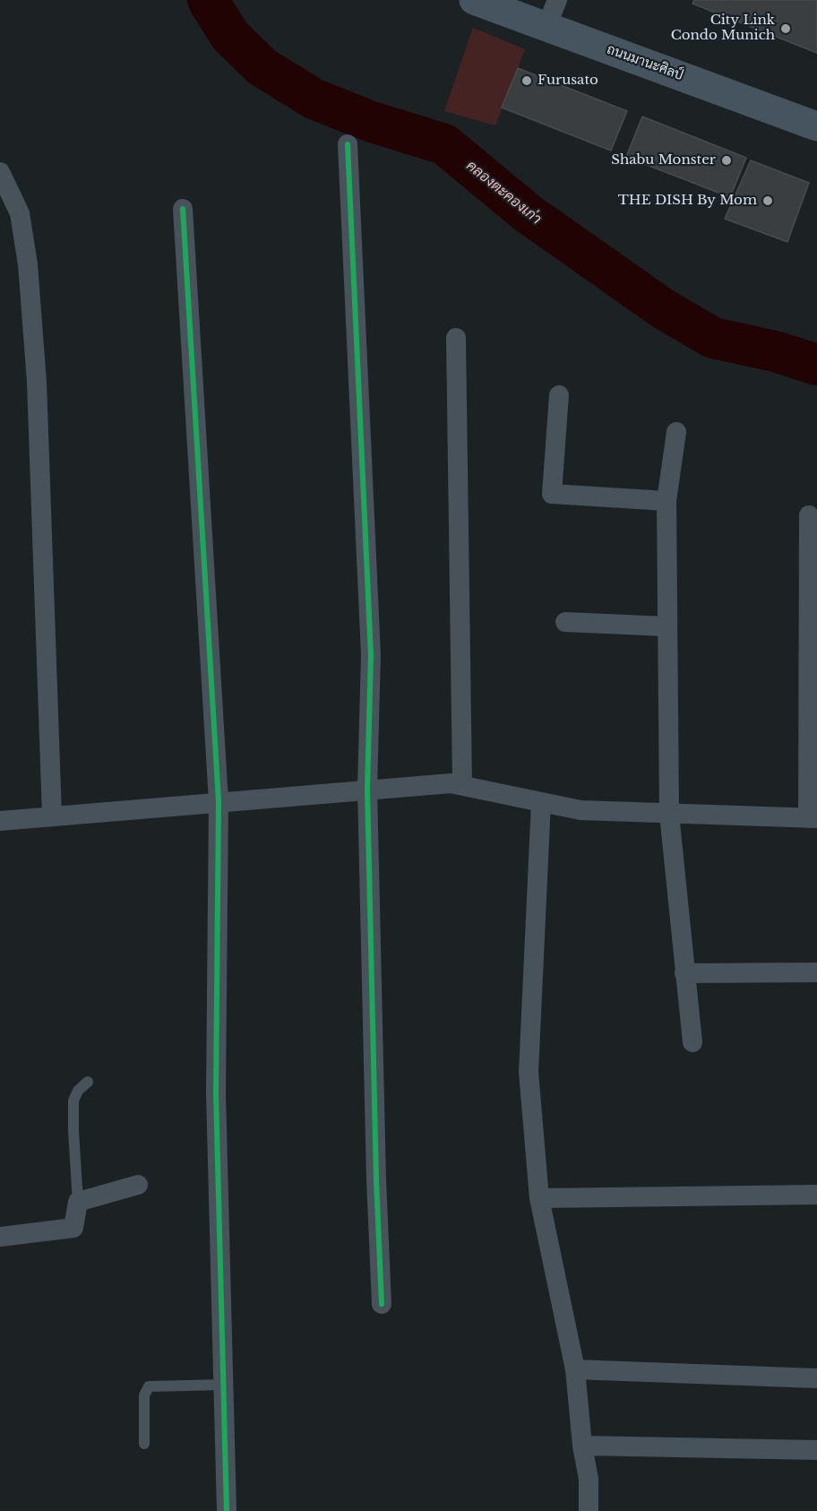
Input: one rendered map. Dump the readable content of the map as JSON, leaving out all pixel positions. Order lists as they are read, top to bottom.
{
  "streets": {
    "street": ["ถนนมานะศิลป์"]
  },
  "water": ["คลองตะคองเก่า"],
  "places": [
    "City Link Condo Munich",
    "Furusato",
    "Shabu Monster",
    "THE DISH By Mom"
  ]
}
